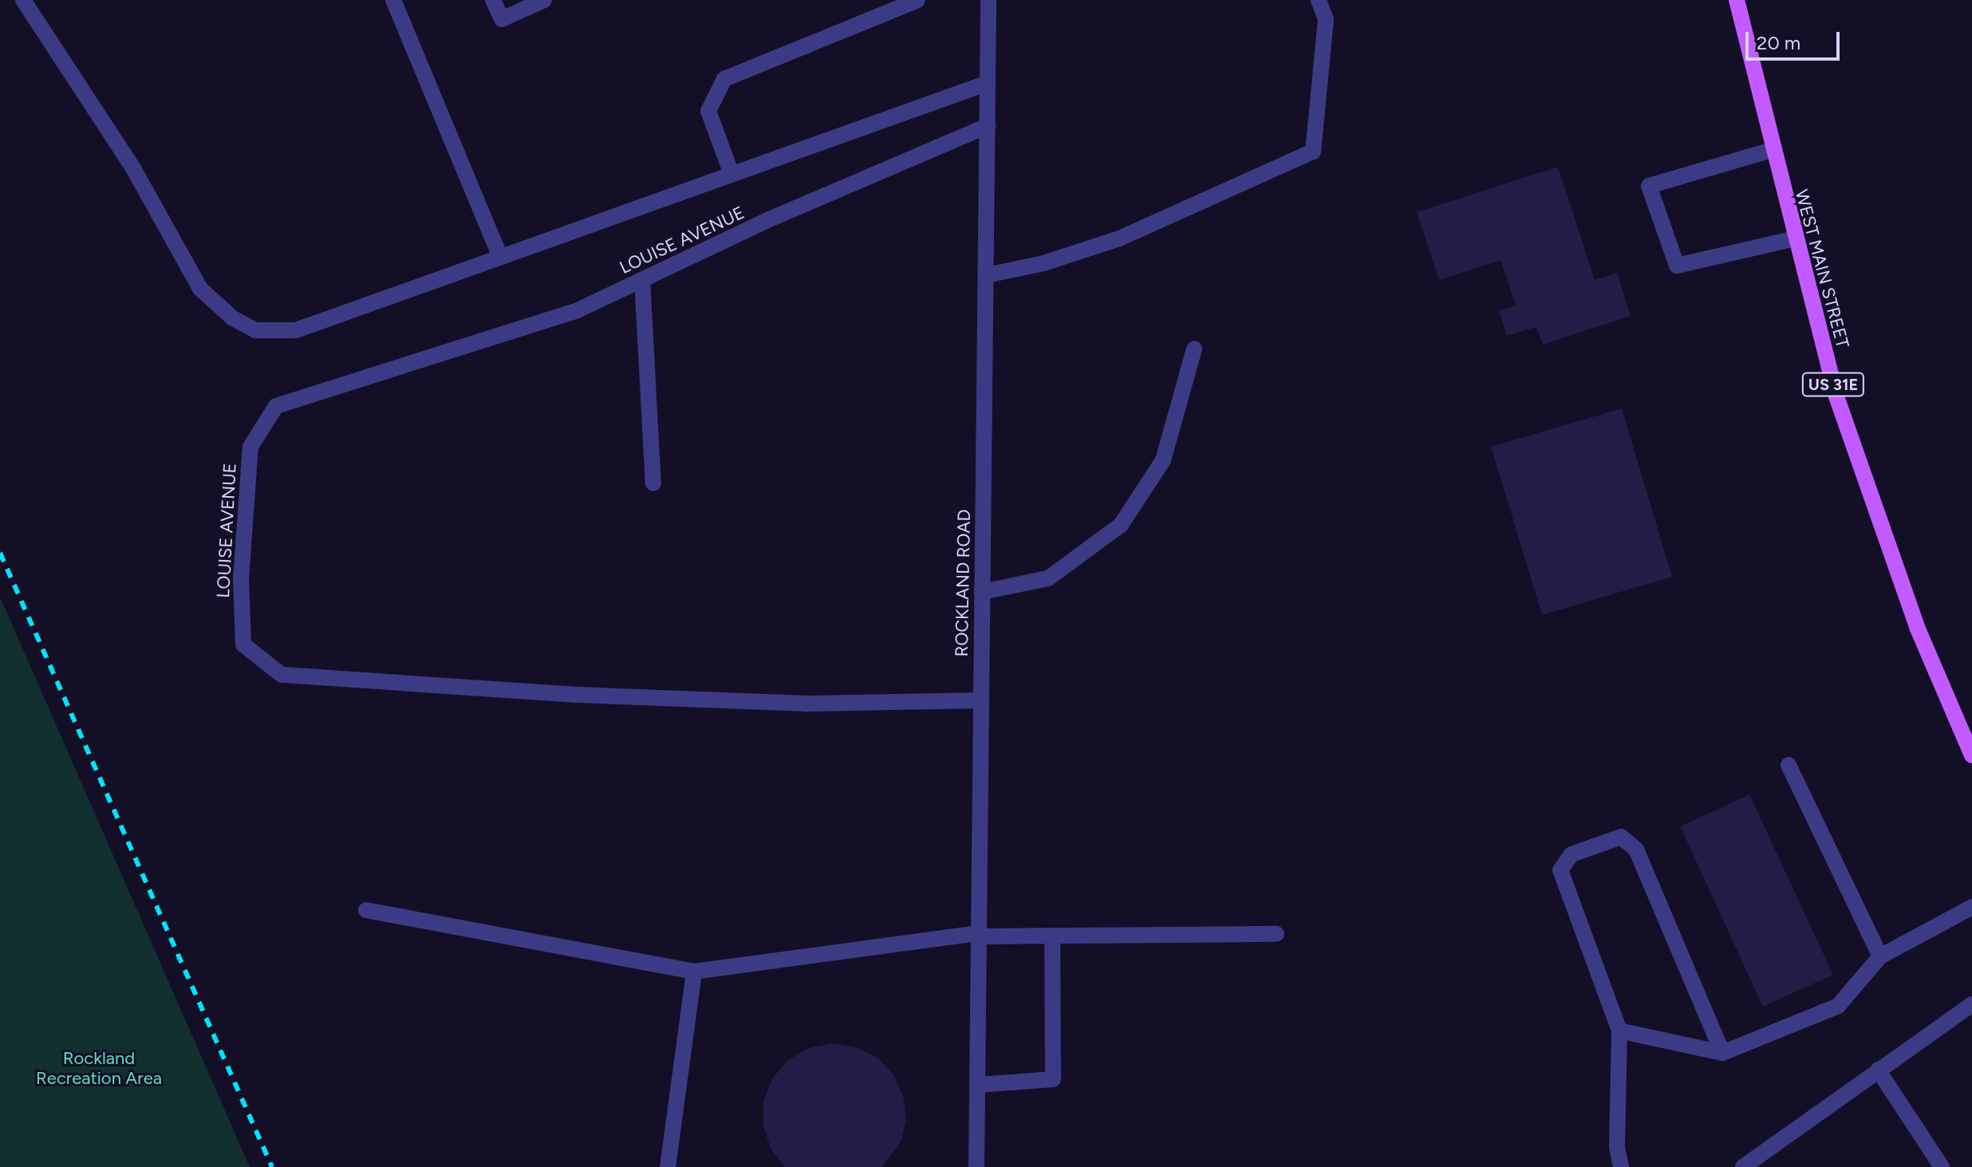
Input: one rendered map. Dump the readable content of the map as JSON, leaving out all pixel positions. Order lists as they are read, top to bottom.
{
  "streets": {
    "main road": ["WEST MAIN STREET", "US 31E"],
    "street": ["LOUISE AVENUE", "ROCKLAND ROAD"]
  },
  "crossings": [
    ["LOUISE AVENUE", "ROCKLAND ROAD"]
  ],
  "parks": ["Rockland Recreation Area"],
  "scale_bar": "20 m"
}
